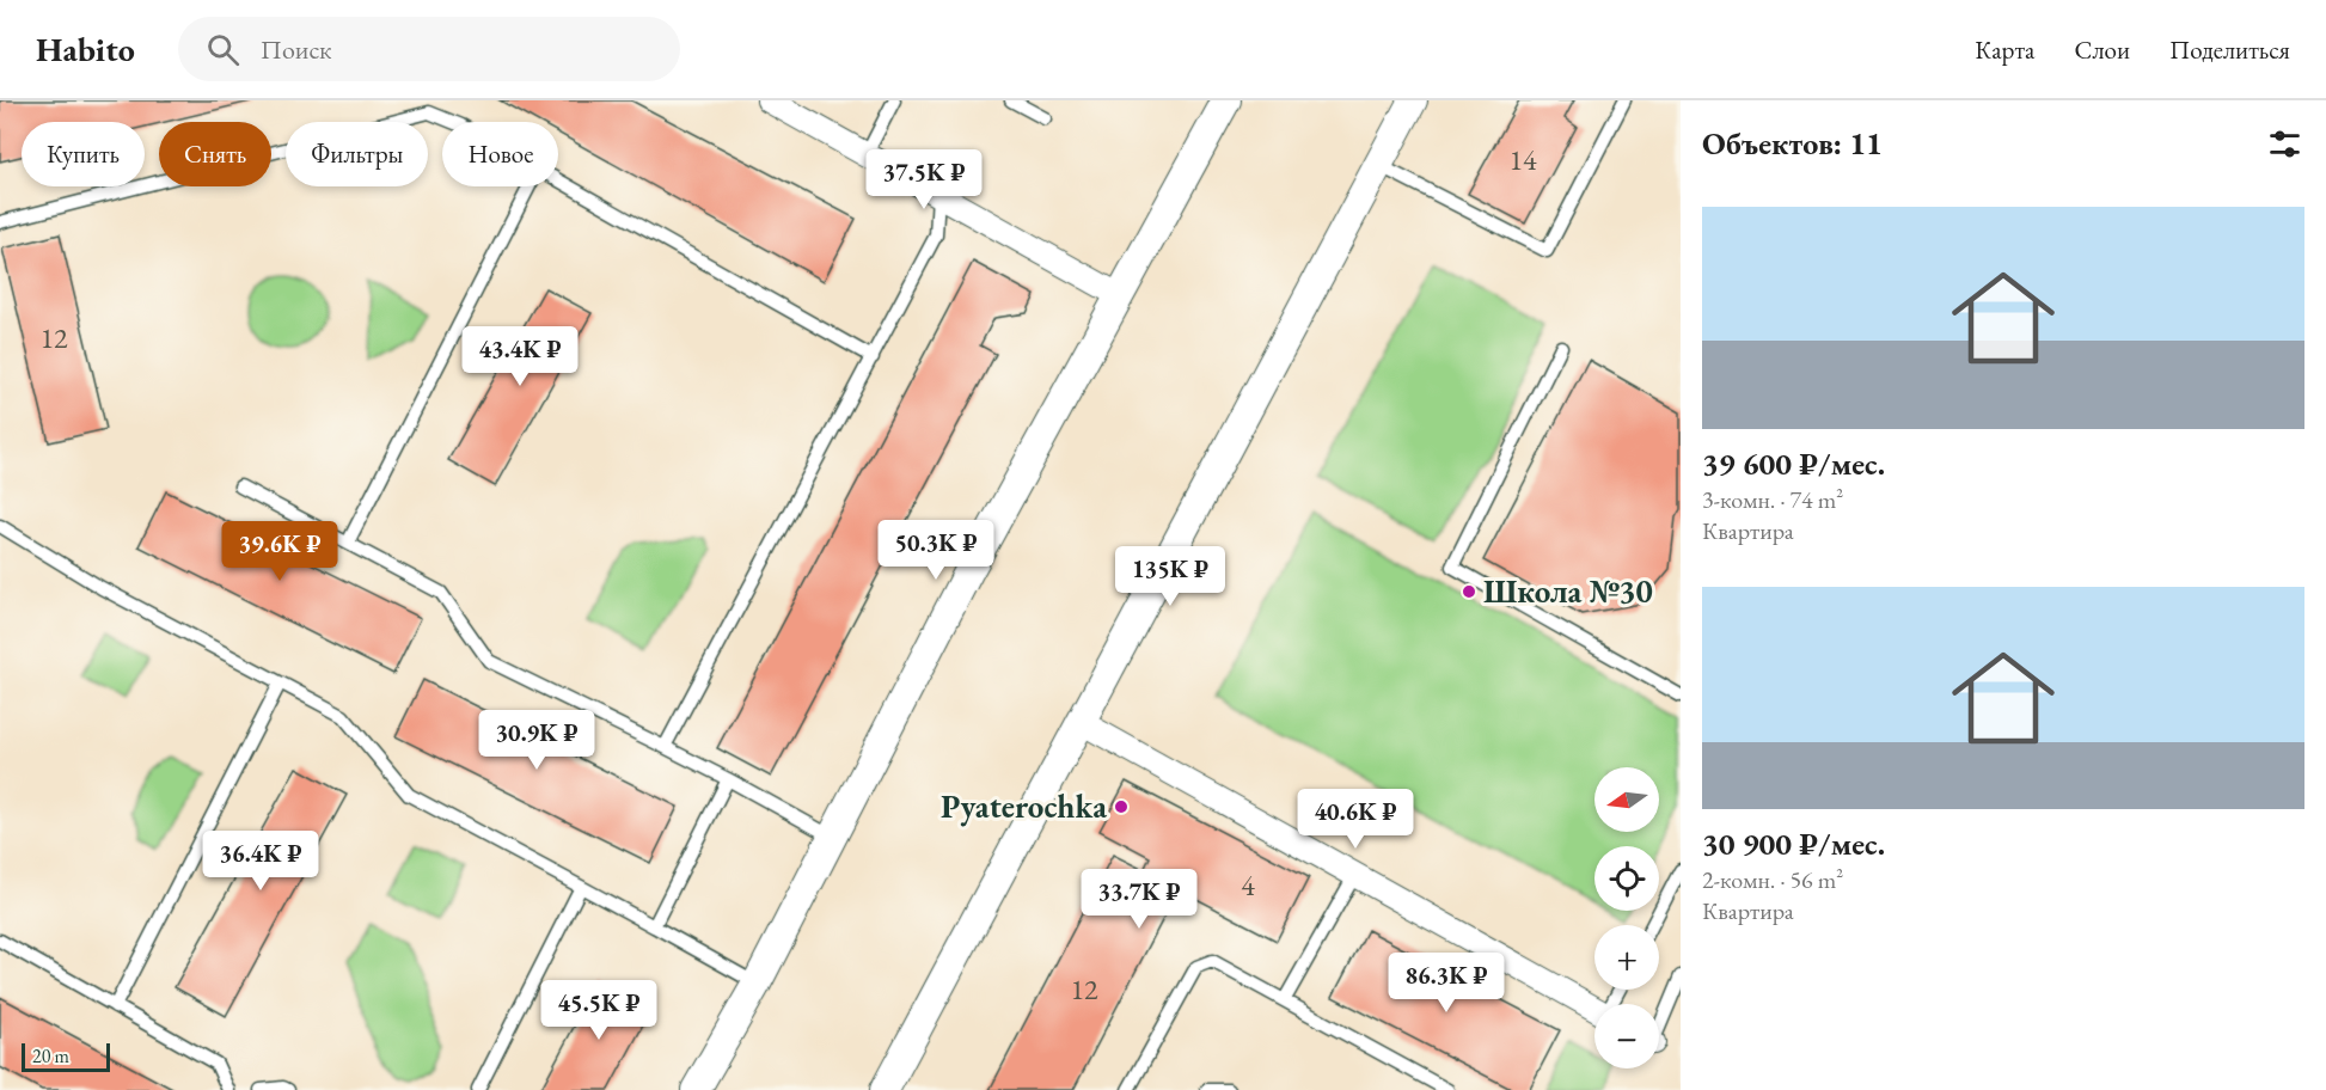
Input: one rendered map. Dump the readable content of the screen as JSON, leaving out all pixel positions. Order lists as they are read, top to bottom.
{
  "places": ["Школа №30", "Pyaterochka"],
  "house_numbers": [
    "14",
    "12",
    "4",
    "12"
  ],
  "scale_bar": "20 m",
  "north": "left",
  "page": {
    "header": "Habito",
    "search": "Поиск",
    "nav": ["Карта", "Слои", "Поделиться"],
    "heading": "Объектов: 11",
    "chip": [
      "Купить",
      "Снять",
      "Фильтры",
      "Новое"
    ],
    "price": [
      "37.5K ₽",
      "43.4K ₽",
      "50.3K ₽",
      "39.6K ₽",
      "135K ₽",
      "30.9K ₽",
      "40.6K ₽",
      "36.4K ₽",
      "33.7K ₽",
      "86.3K ₽",
      "45.5K ₽"
    ],
    "list": [
      {
        "name": "39 600 ₽/мес.",
        "note": "3-комн. · 74 m² · Квартира"
      },
      {
        "name": "30 900 ₽/мес.",
        "note": "2-комн. · 56 m² · Квартира"
      }
    ],
    "map_buttons": ["+", "−"],
    "scale": "20 m"
  }
}
